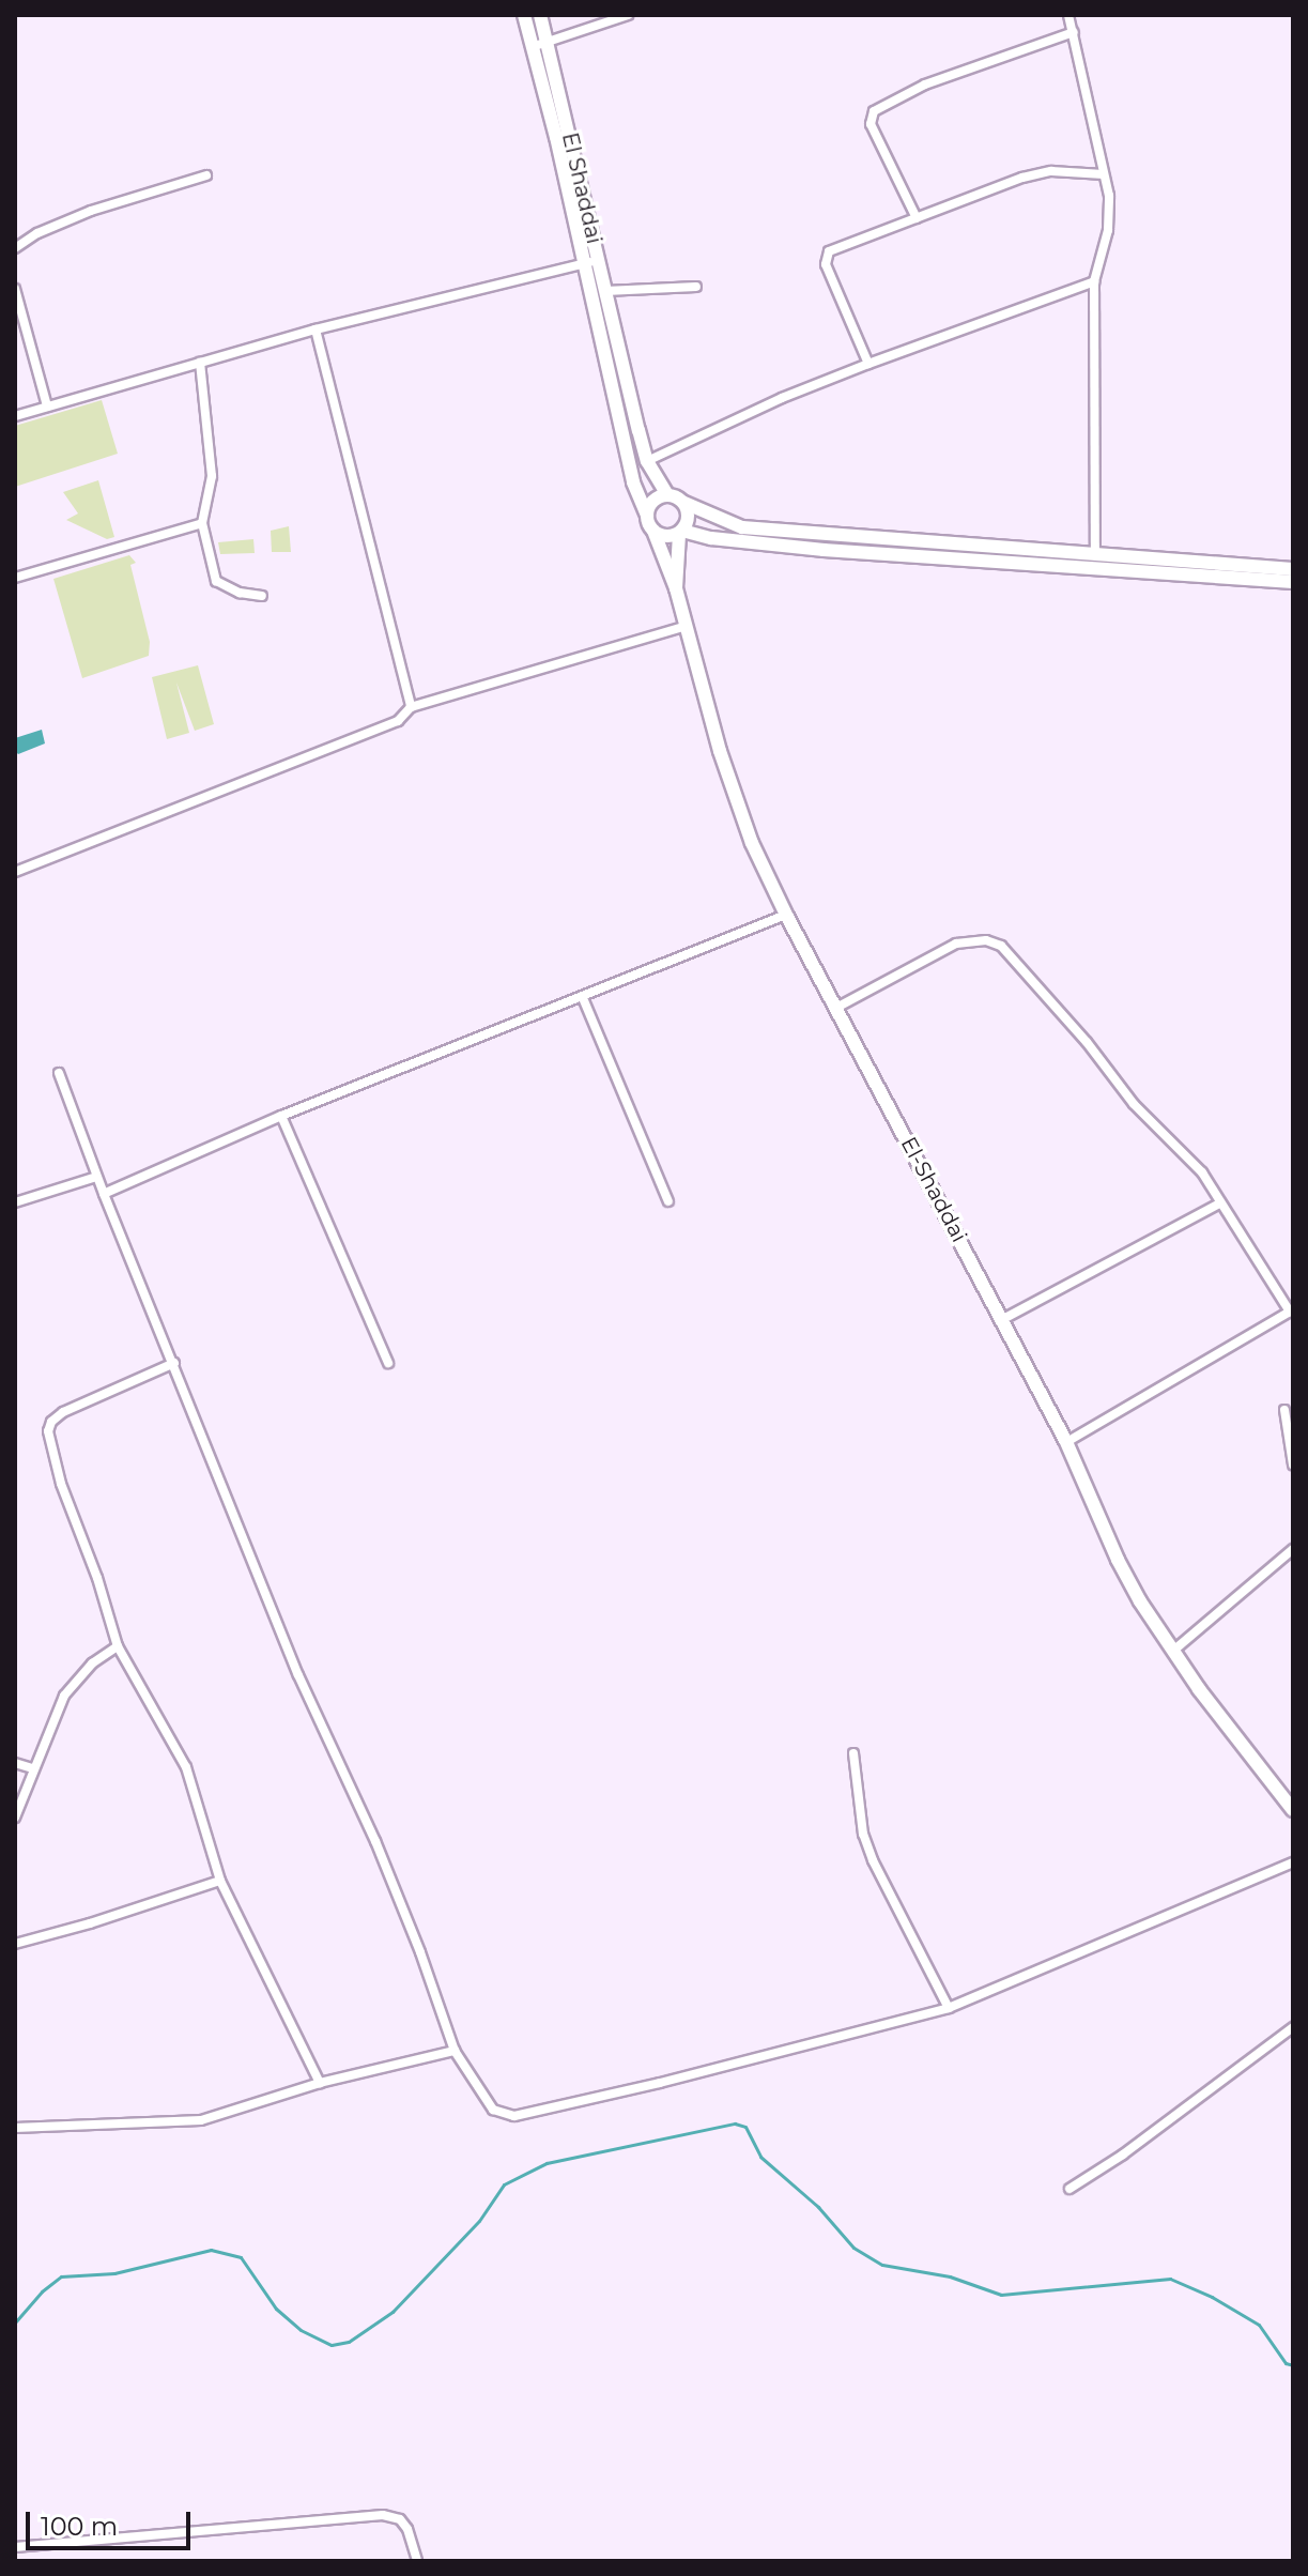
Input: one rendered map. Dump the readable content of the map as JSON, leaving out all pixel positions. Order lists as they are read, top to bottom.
{
  "streets": {
    "street": ["El Shaddai", "El-Shaddai"]
  },
  "crossings": [
    ["El Shaddai", "El-Shaddai"]
  ],
  "scale_bar": "100 m"
}
